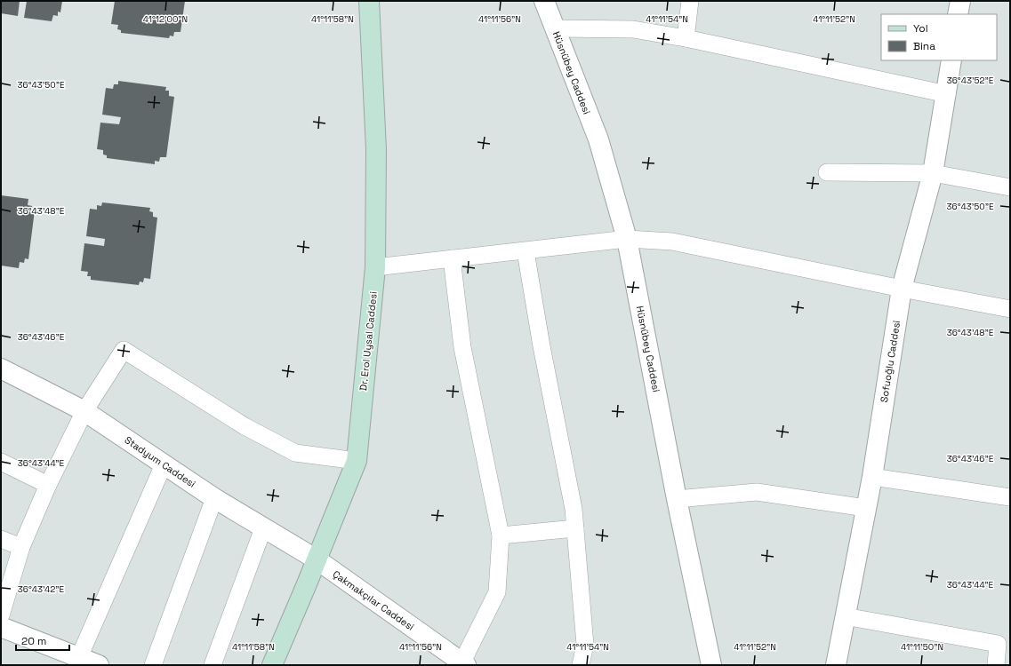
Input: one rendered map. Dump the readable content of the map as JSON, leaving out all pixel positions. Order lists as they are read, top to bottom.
{
  "streets": {
    "main road": ["Dr. Erol Uysal Caddesi"],
    "street": [
      "Hüsnübey Caddesi",
      "Sofuoğlu Caddesi",
      "Stadyum Caddesi",
      "Çakmakçılar Caddesi"
    ]
  },
  "crossings": [
    ["Dr. Erol Uysal Caddesi", "Stadyum Caddesi"],
    ["Dr. Erol Uysal Caddesi", "Çakmakçılar Caddesi"],
    ["Stadyum Caddesi", "Çakmakçılar Caddesi"]
  ],
  "legend": ["Yol", "Bina"],
  "scale_bar": "20 m",
  "coordinates": [
    "41°12'00\"N",
    "41°11'58\"N",
    "41°11'56\"N",
    "41°11'54\"N",
    "41°11'52\"N",
    "36°43'52\"E",
    "36°43'50\"E",
    "36°43'48\"E",
    "36°43'46\"E",
    "36°43'44\"E",
    "36°43'42\"E",
    "41°11'50\"N"
  ]
}
